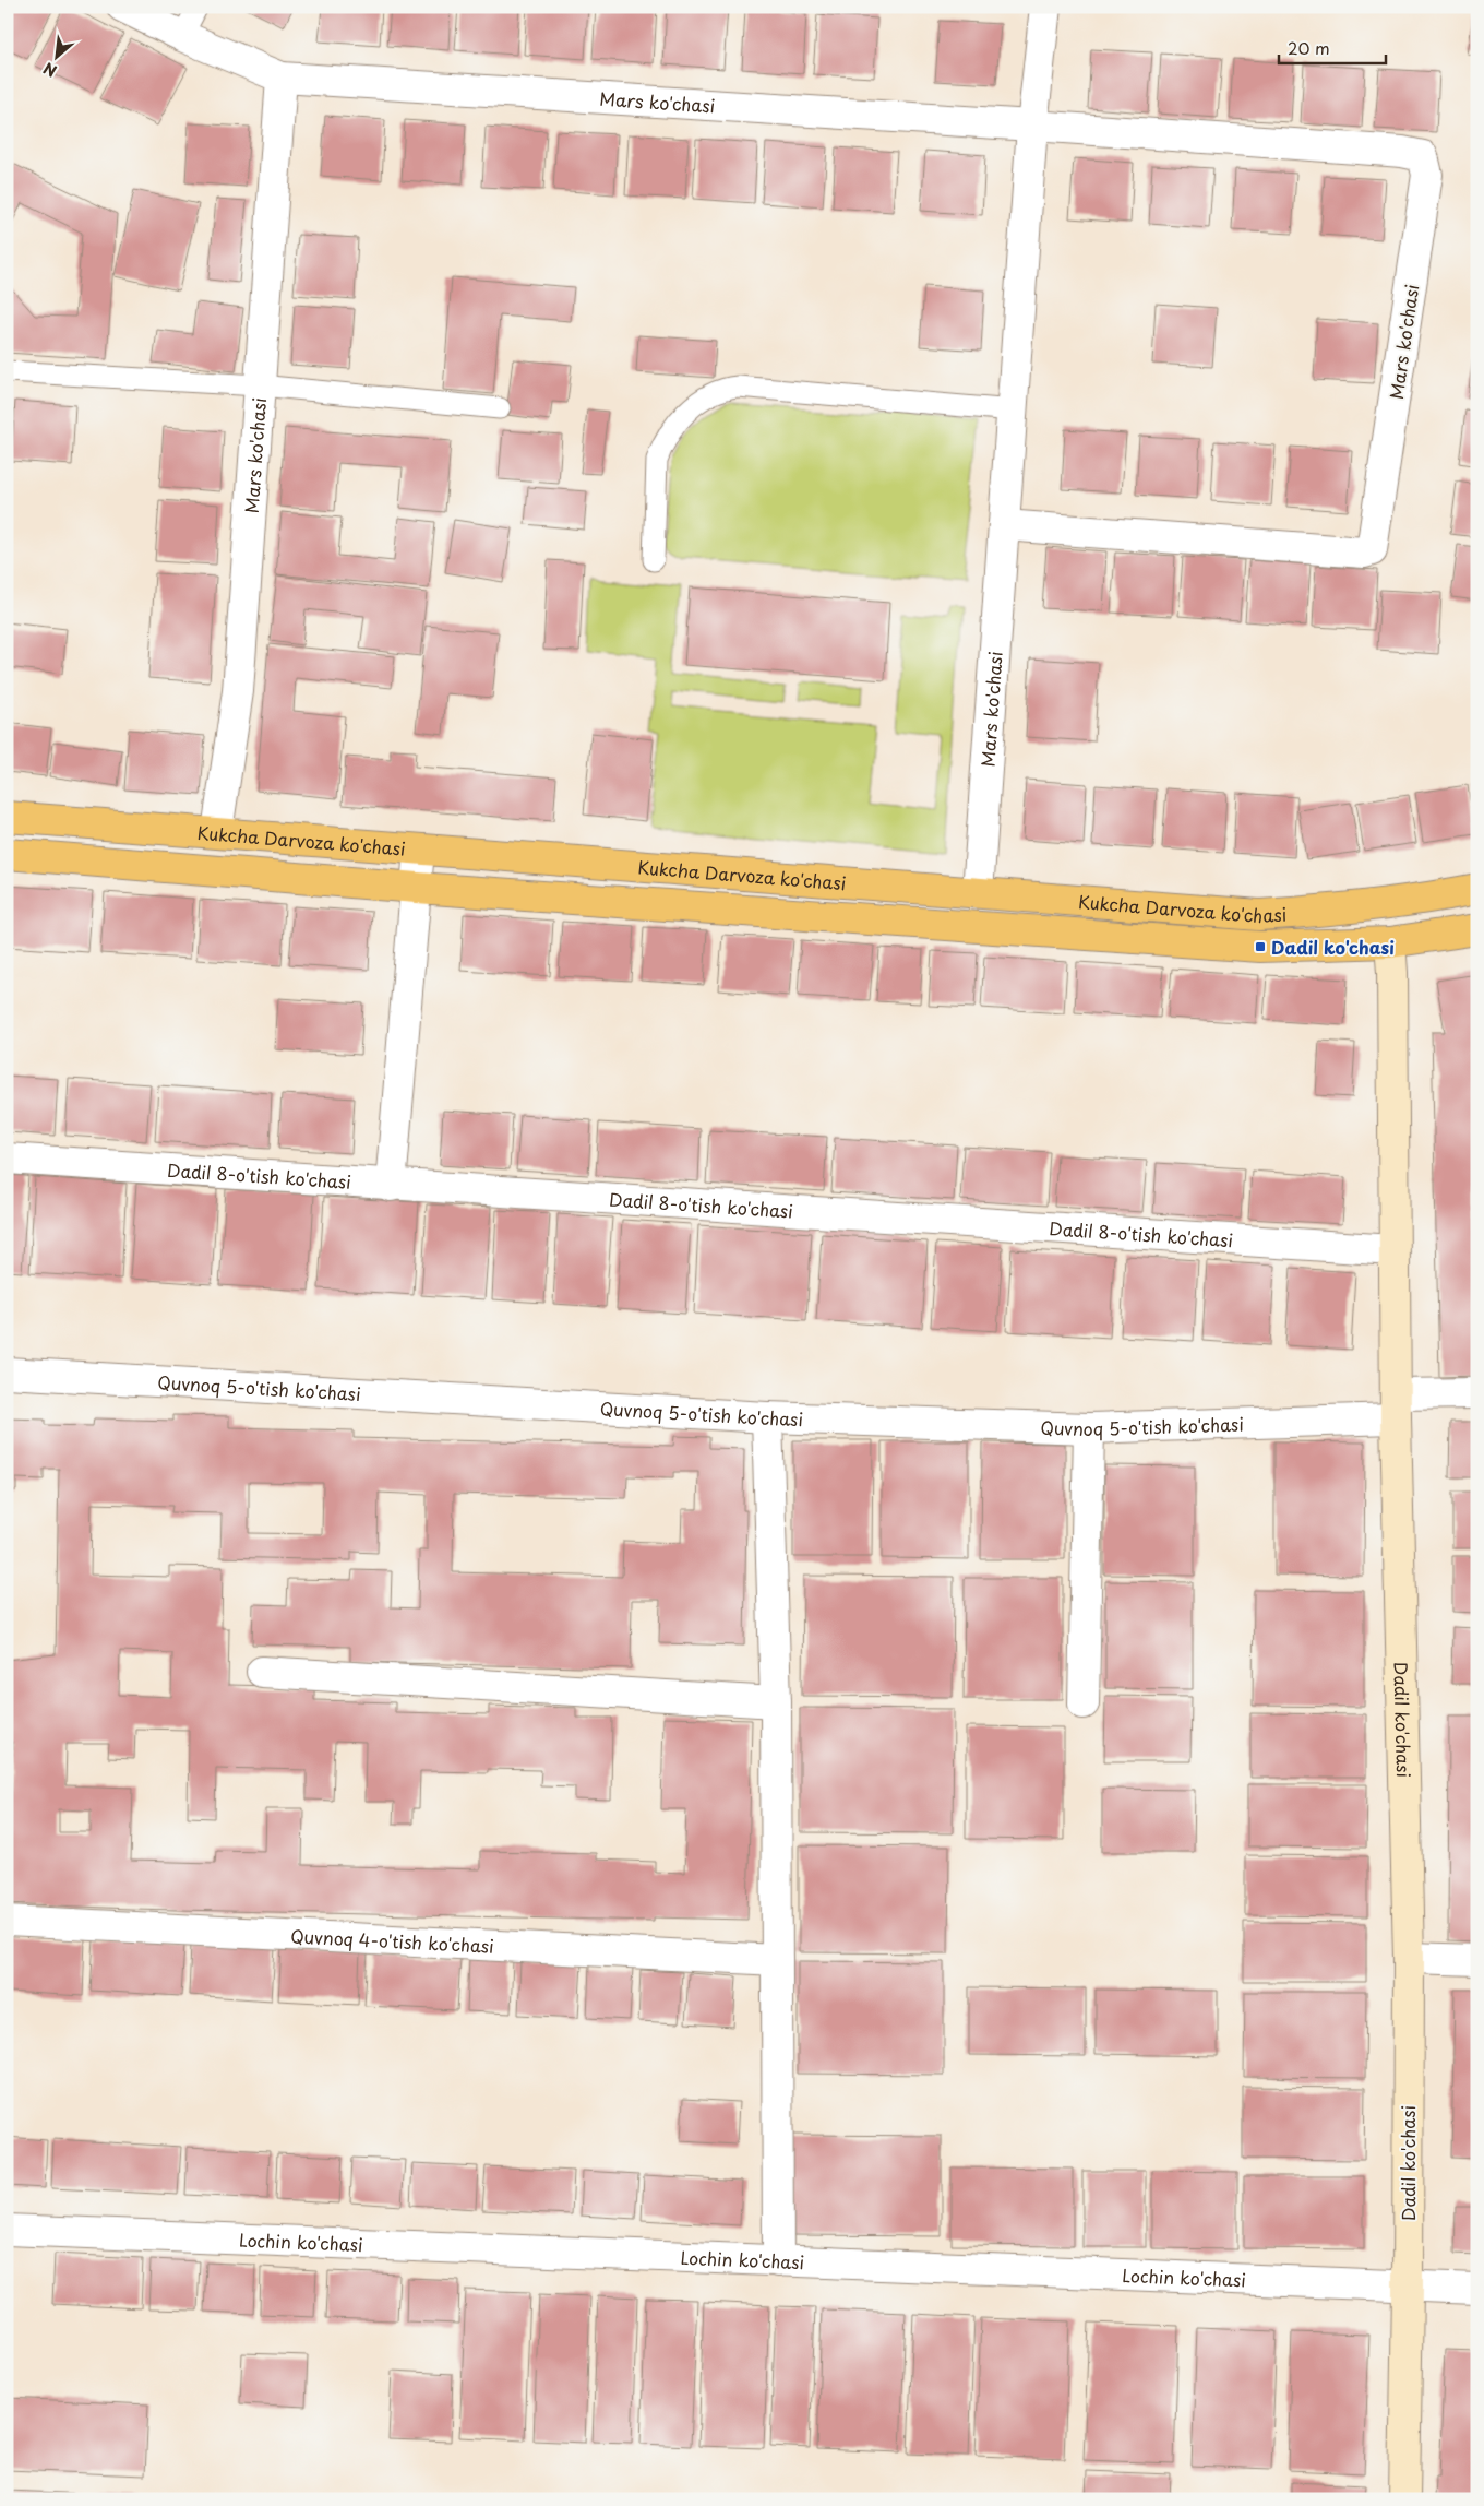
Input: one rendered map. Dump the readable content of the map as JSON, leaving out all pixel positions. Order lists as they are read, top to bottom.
{
  "streets": {
    "main road": ["Kukcha Darvoza ko'chasi"],
    "street": [
      "Mars ko'chasi",
      "Dadil 8-o'tish ko'chasi",
      "Quvnoq 5-o'tish ko'chasi",
      "Dadil ko'chasi",
      "Quvnoq 4-o'tish ko'chasi",
      "Lochin ko'chasi"
    ]
  },
  "crossings": [
    ["Mars ko'chasi", "Kukcha Darvoza ko'chasi"],
    ["Kukcha Darvoza ko'chasi", "Dadil ko'chasi"],
    ["Dadil 8-o'tish ko'chasi", "Dadil ko'chasi"],
    ["Quvnoq 5-o'tish ko'chasi", "Dadil ko'chasi"],
    ["Dadil ko'chasi", "Lochin ko'chasi"]
  ],
  "places": {
    "transit": ["Dadil ko'chasi"]
  },
  "scale_bar": "20 m",
  "north": "bottom left"
}
